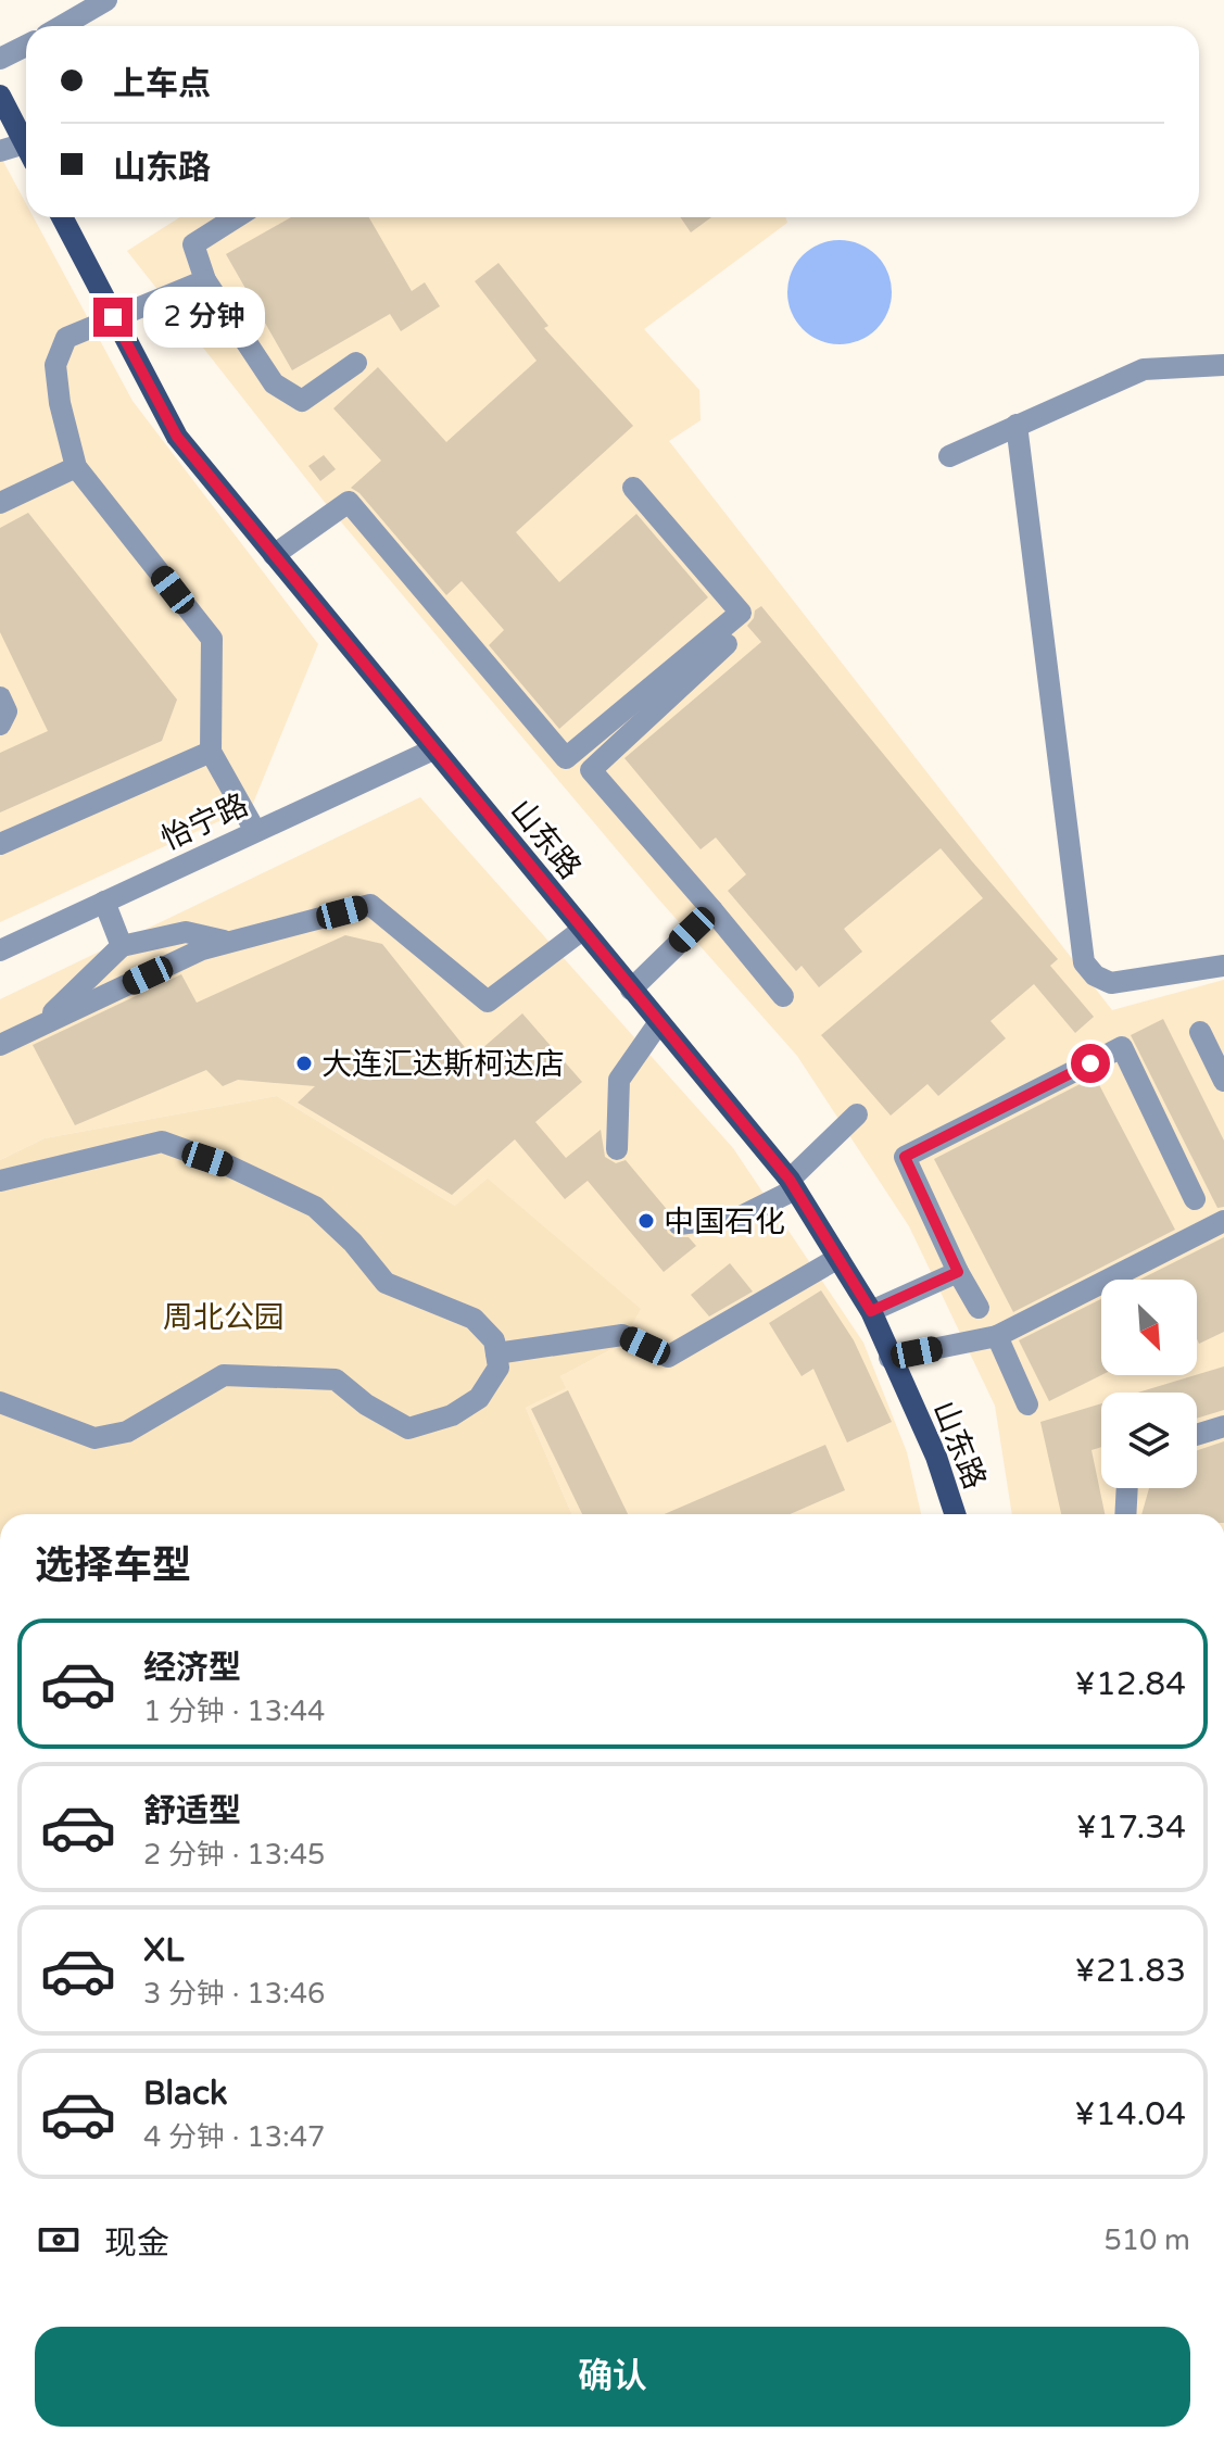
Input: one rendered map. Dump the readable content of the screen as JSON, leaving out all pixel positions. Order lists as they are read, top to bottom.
{
  "streets": {
    "main road": ["山东路"],
    "street": ["怡宁路"]
  },
  "crossings": [
    ["怡宁路", "山东路"]
  ],
  "parks": ["周北公园"],
  "places": ["大连汇达斯柯达店", "中国石化"],
  "north": "bottom right",
  "page": {
    "banner": ["上车点", "山东路"],
    "bubble": "2 分钟",
    "heading": "选择车型",
    "list": [
      {
        "name": "经济型",
        "note": "1 分钟 · 13:44",
        "value": "¥12.84"
      },
      {
        "name": "舒适型",
        "note": "2 分钟 · 13:45",
        "value": "¥17.34"
      },
      {
        "name": "XL",
        "note": "3 分钟 · 13:46",
        "value": "¥21.83"
      },
      {
        "name": "Black",
        "note": "4 分钟 · 13:47",
        "value": "¥14.04"
      }
    ],
    "pay": ["现金", "510 m"],
    "buttons": "确认"
  }
}
